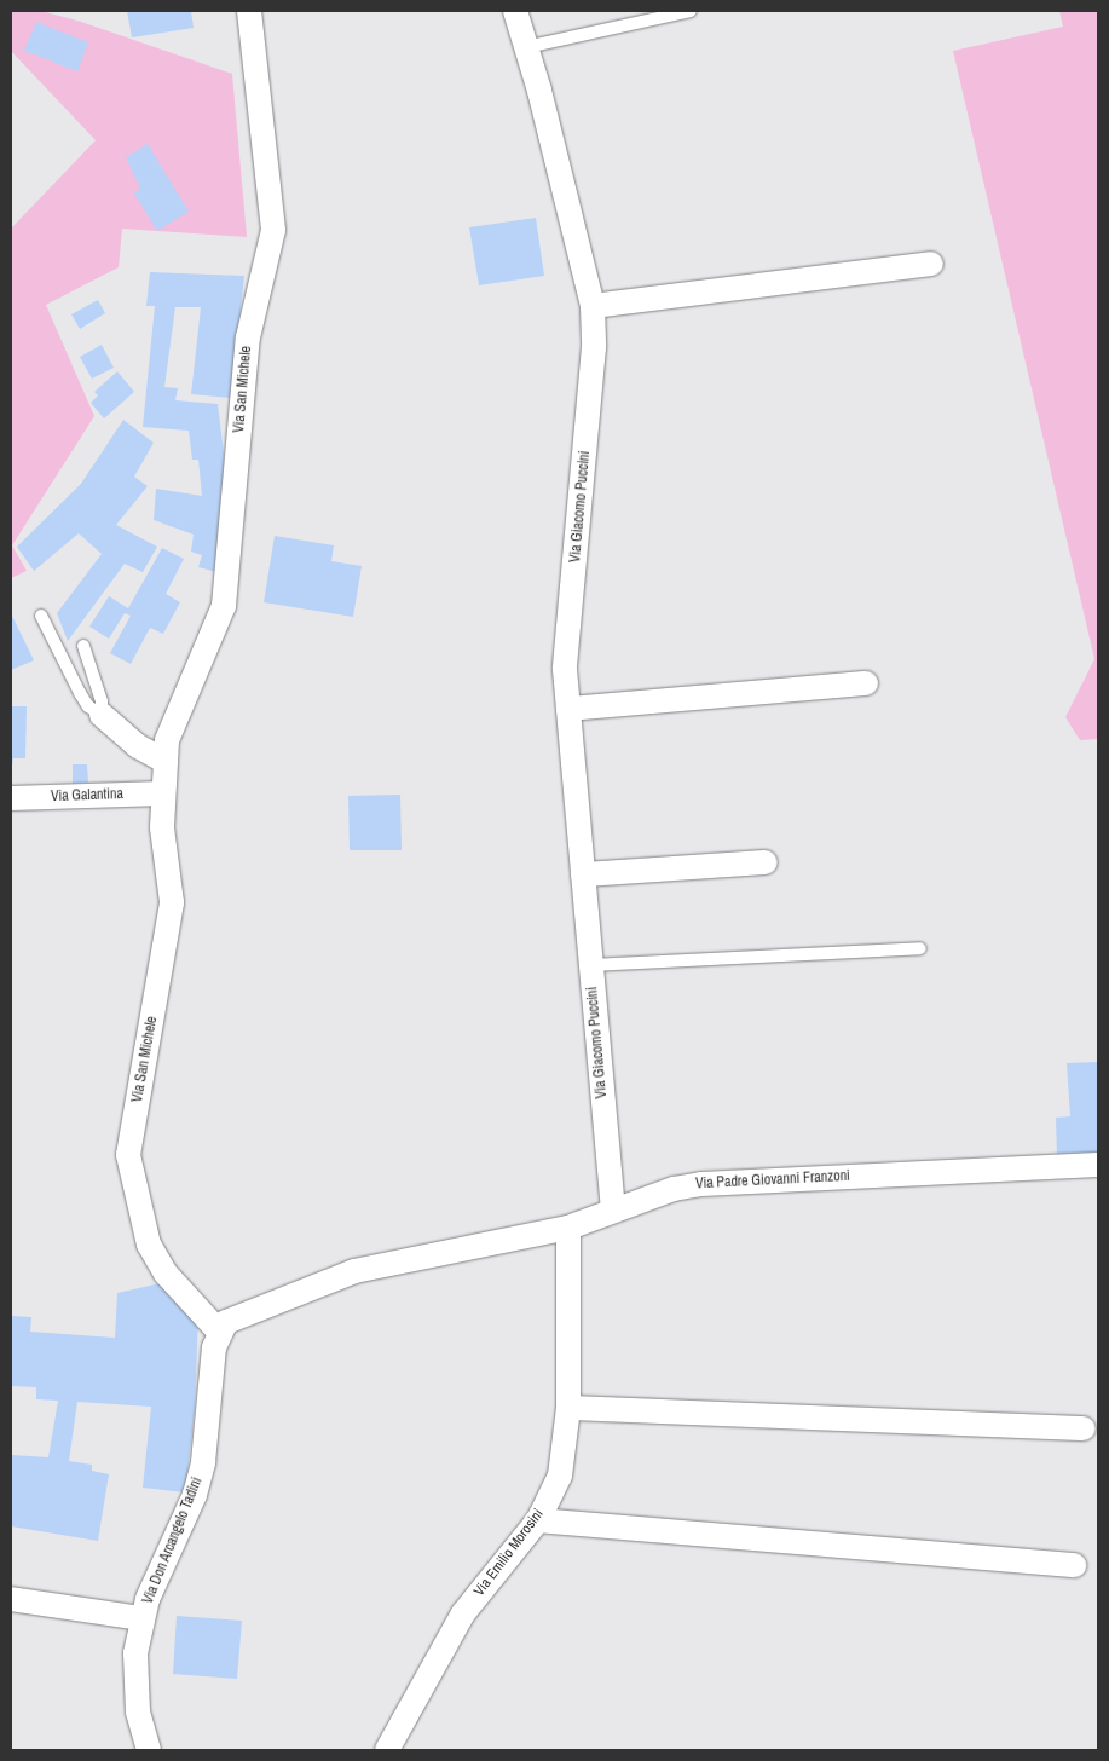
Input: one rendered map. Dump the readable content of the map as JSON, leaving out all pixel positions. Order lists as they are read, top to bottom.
{
  "streets": {
    "street": [
      "Via San Michele",
      "Via Giacomo Puccini",
      "Via Galantina",
      "Via Padre Giovanni Franzoni",
      "Via Don Arcangelo Tadini",
      "Via Emilio Morosini"
    ]
  },
  "crossings": [
    ["Via San Michele", "Via Galantina"],
    ["Via San Michele", "Via Padre Giovanni Franzoni"],
    ["Via San Michele", "Via Don Arcangelo Tadini"],
    ["Via Giacomo Puccini", "Via Padre Giovanni Franzoni"],
    ["Via Padre Giovanni Franzoni", "Via Don Arcangelo Tadini"],
    ["Via Padre Giovanni Franzoni", "Via Emilio Morosini"]
  ]
}
